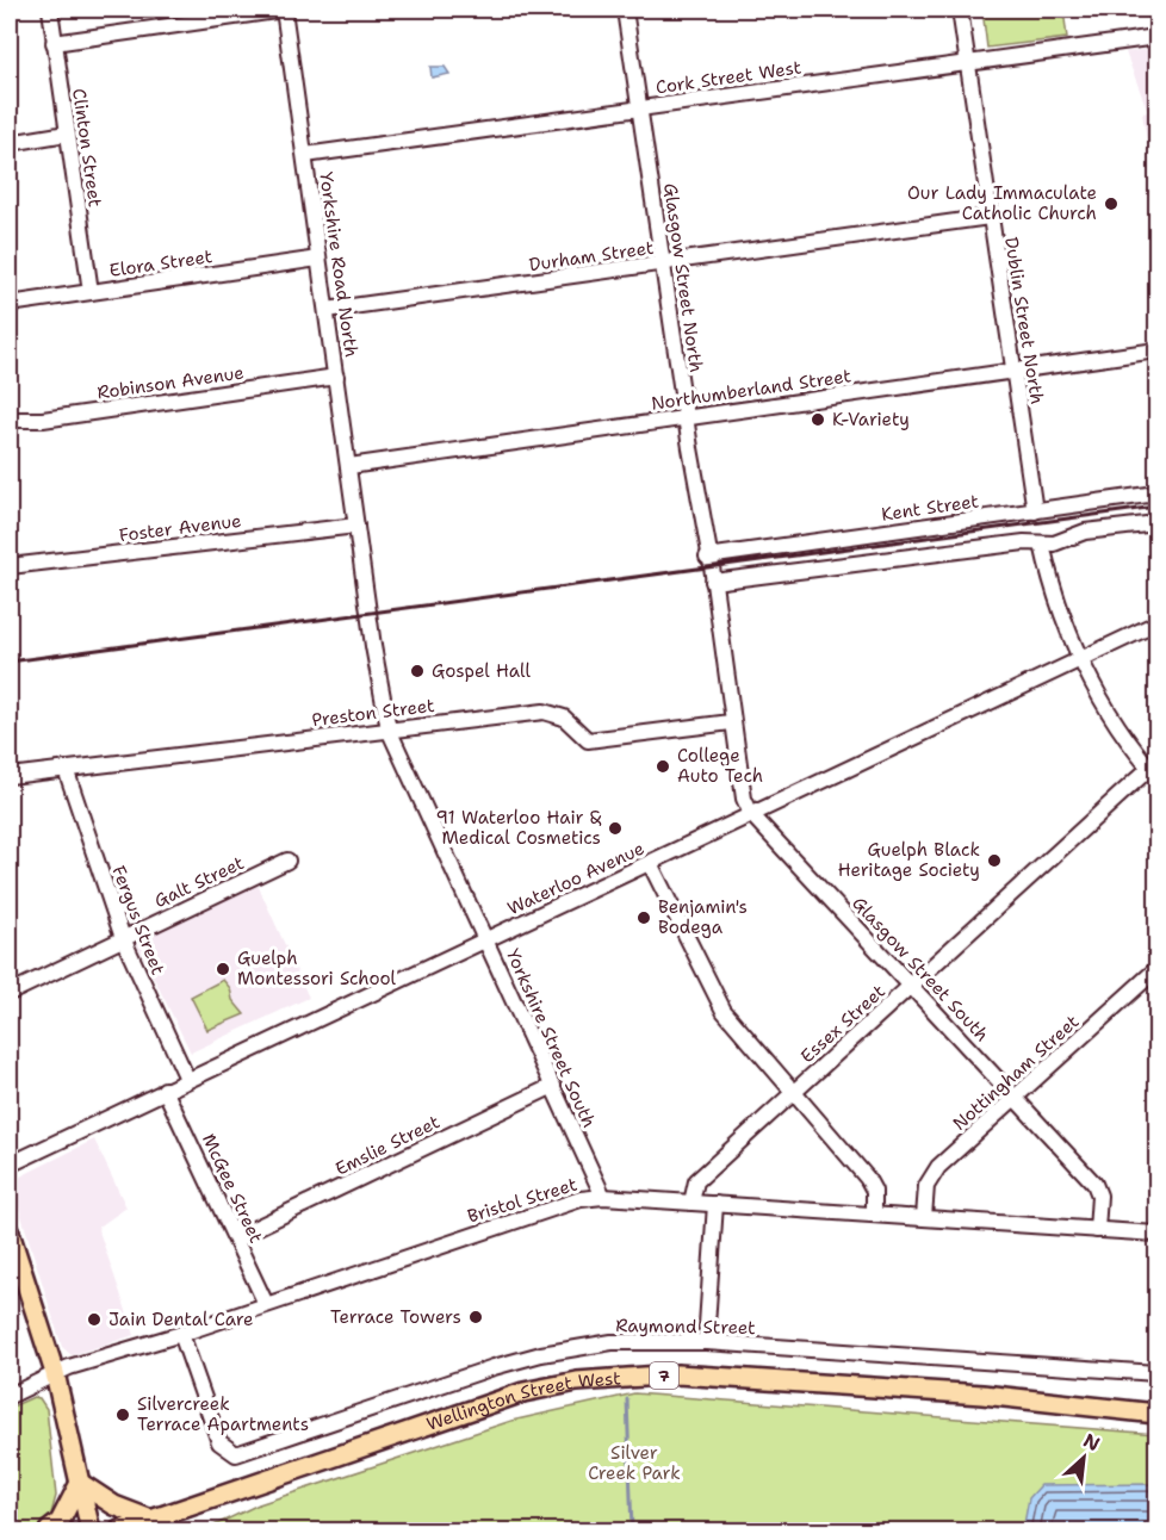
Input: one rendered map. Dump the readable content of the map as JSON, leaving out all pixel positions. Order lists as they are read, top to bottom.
{
  "streets": {
    "main road": ["7", "Wellington Street West"],
    "street": [
      "Cork Street West",
      "Clinton Street",
      "Durham Street",
      "Elora Street",
      "Yorkshire Road North",
      "Glasgow Street North",
      "Dublin Street North",
      "Robinson Avenue",
      "Northumberland Street",
      "Kent Street",
      "Foster Avenue",
      "Preston Street",
      "Waterloo Avenue",
      "Galt Street",
      "Fergus Street",
      "Glasgow Street South",
      "Essex Street",
      "Yorkshire Street South",
      "Nottingham Street",
      "Emslie Street",
      "McGee Street",
      "Bristol Street",
      "Raymond Street"
    ]
  },
  "crossings": [
    ["Cork Street West", "Yorkshire Road North"],
    ["Cork Street West", "Glasgow Street North"],
    ["Cork Street West", "Dublin Street North"],
    ["Clinton Street", "Elora Street"],
    ["Durham Street", "Yorkshire Road North"],
    ["Durham Street", "Glasgow Street North"],
    ["Durham Street", "Dublin Street North"],
    ["Elora Street", "Yorkshire Road North"],
    ["Yorkshire Road North", "Robinson Avenue"],
    ["Yorkshire Road North", "Northumberland Street"],
    ["Yorkshire Road North", "Foster Avenue"],
    ["Yorkshire Road North", "Yorkshire Street South"],
    ["Glasgow Street North", "Northumberland Street"],
    ["Glasgow Street North", "Kent Street"],
    ["Glasgow Street North", "Preston Street"],
    ["Glasgow Street North", "Glasgow Street South"],
    ["Dublin Street North", "Northumberland Street"],
    ["Dublin Street North", "Kent Street"],
    ["Preston Street", "Fergus Street"],
    ["Preston Street", "Glasgow Street South"],
    ["Preston Street", "Yorkshire Street South"],
    ["Waterloo Avenue", "Fergus Street"],
    ["Waterloo Avenue", "Glasgow Street South"],
    ["Waterloo Avenue", "Yorkshire Street South"],
    ["Waterloo Avenue", "McGee Street"],
    ["Galt Street", "Fergus Street"],
    ["Glasgow Street South", "Essex Street"],
    ["Glasgow Street South", "Nottingham Street"],
    ["Glasgow Street South", "Bristol Street"],
    ["Essex Street", "Bristol Street"],
    ["Yorkshire Street South", "Emslie Street"],
    ["Yorkshire Street South", "Bristol Street"],
    ["Nottingham Street", "Bristol Street"],
    ["Emslie Street", "McGee Street"],
    ["McGee Street", "Bristol Street"],
    ["Bristol Street", "Raymond Street"]
  ],
  "parks": ["Silver Creek Park"],
  "places": [
    "Our Lady Immaculate Catholic Church",
    "K-Variety",
    "Gospel Hall",
    "College Auto Tech",
    "91 Waterloo Hair & Medical Cosmetics",
    "Guelph Black Heritage Society",
    "Benjamin's Bodega",
    "Guelph Montessori School",
    "Terrace Towers",
    "Jain Dental Care",
    "Silvercreek Terrace Apartments"
  ],
  "north": "top right"
}
